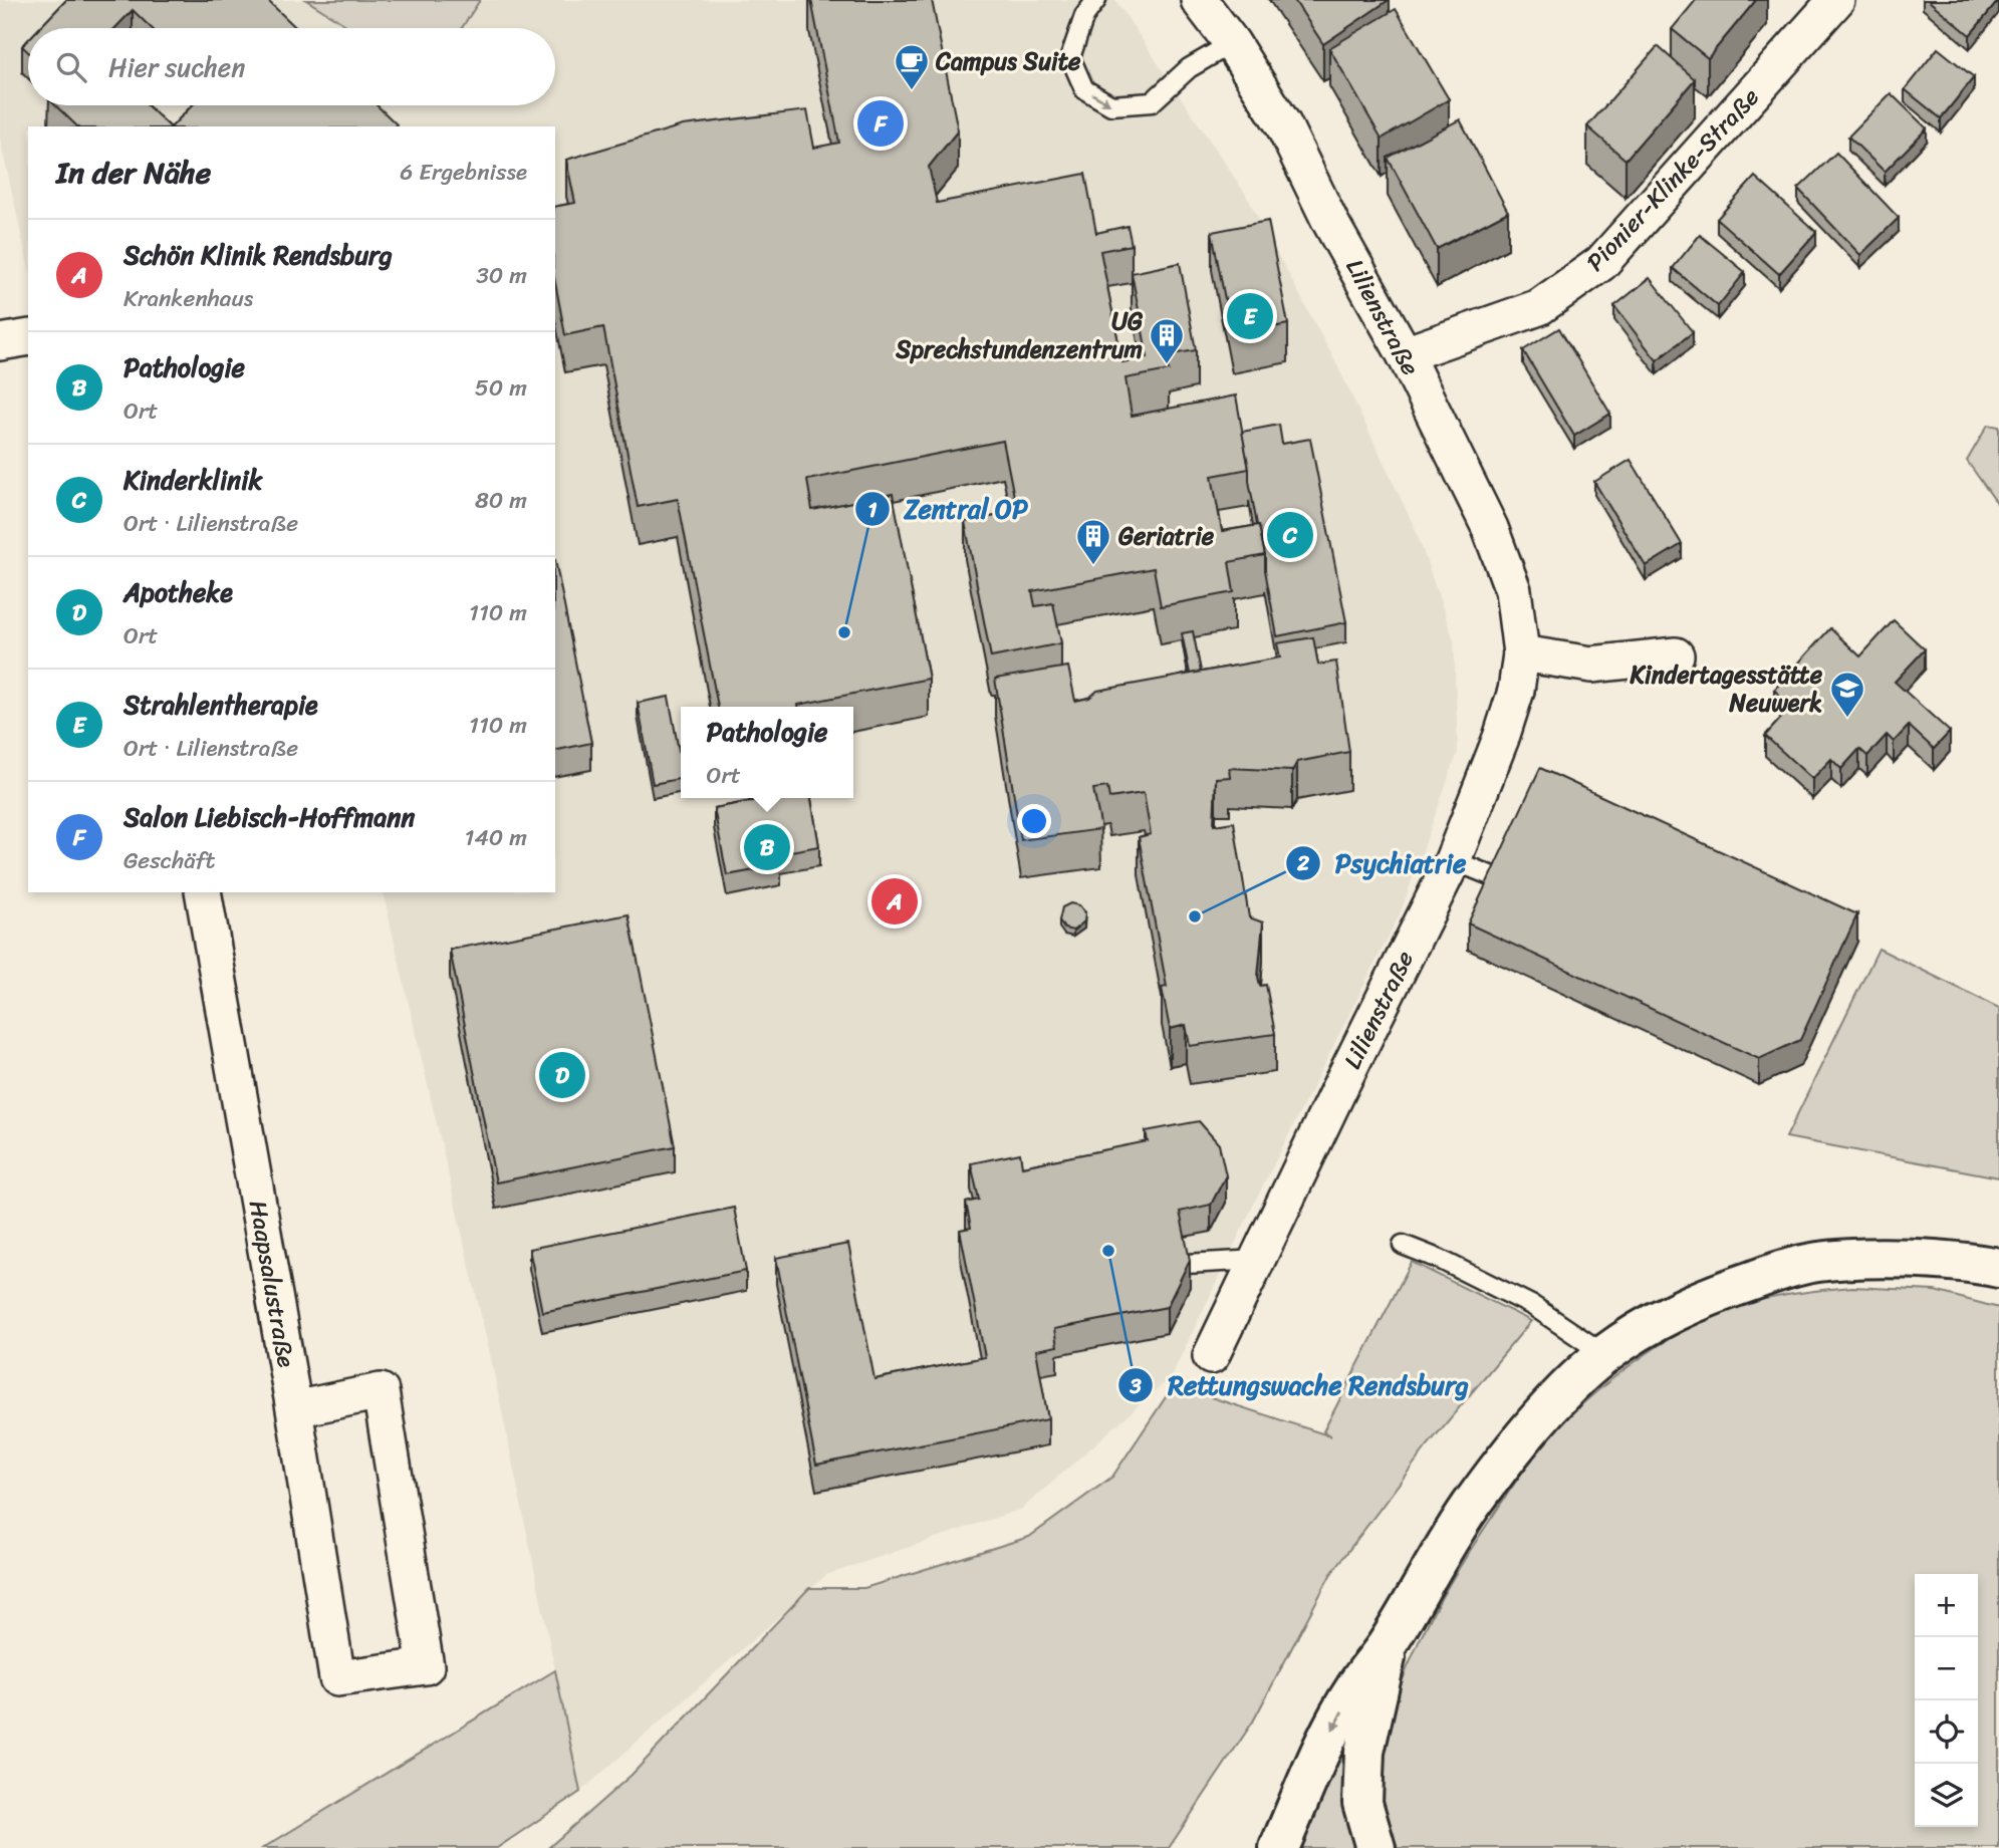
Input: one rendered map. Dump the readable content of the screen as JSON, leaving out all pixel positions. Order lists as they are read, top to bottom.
{
  "streets": {
    "street": ["Pionier-Klinke-Straße", "Lilienstraße", "Haapsalustraße"]
  },
  "crossings": [
    ["Pionier-Klinke-Straße", "Lilienstraße"]
  ],
  "places": {
    "cafe": ["Campus Suite"],
    "building": ["UG Sprechstundenzentrum", "Geriatrie"],
    "other": ["Zentral OP", "Psychiatrie", "Rettungswache Rendsburg"],
    "school or university": ["Kindertagesstätte Neuwerk"]
  },
  "page": {
    "search": "Hier suchen",
    "pins": [
      "F",
      "E",
      "C",
      "B",
      "A",
      "D"
    ],
    "heading": ["In der Nähe", "6 Ergebnisse"],
    "list": [
      {
        "mark": "A",
        "name": "Schön Klinik Rendsburg",
        "note": "Krankenhaus",
        "value": "30 m"
      },
      {
        "mark": "B",
        "name": "Pathologie",
        "note": "Ort",
        "value": "50 m"
      },
      {
        "mark": "C",
        "name": "Kinderklinik",
        "note": "Ort · Lilienstraße",
        "value": "80 m"
      },
      {
        "mark": "D",
        "name": "Apotheke",
        "note": "Ort",
        "value": "110 m"
      },
      {
        "mark": "E",
        "name": "Strahlentherapie",
        "note": "Ort · Lilienstraße",
        "value": "110 m"
      },
      {
        "mark": "F",
        "name": "Salon Liebisch-Hoffmann",
        "note": "Geschäft",
        "value": "140 m"
      }
    ],
    "popup": ["Pathologie", "Ort"],
    "map_buttons": ["+", "−"]
  }
}
